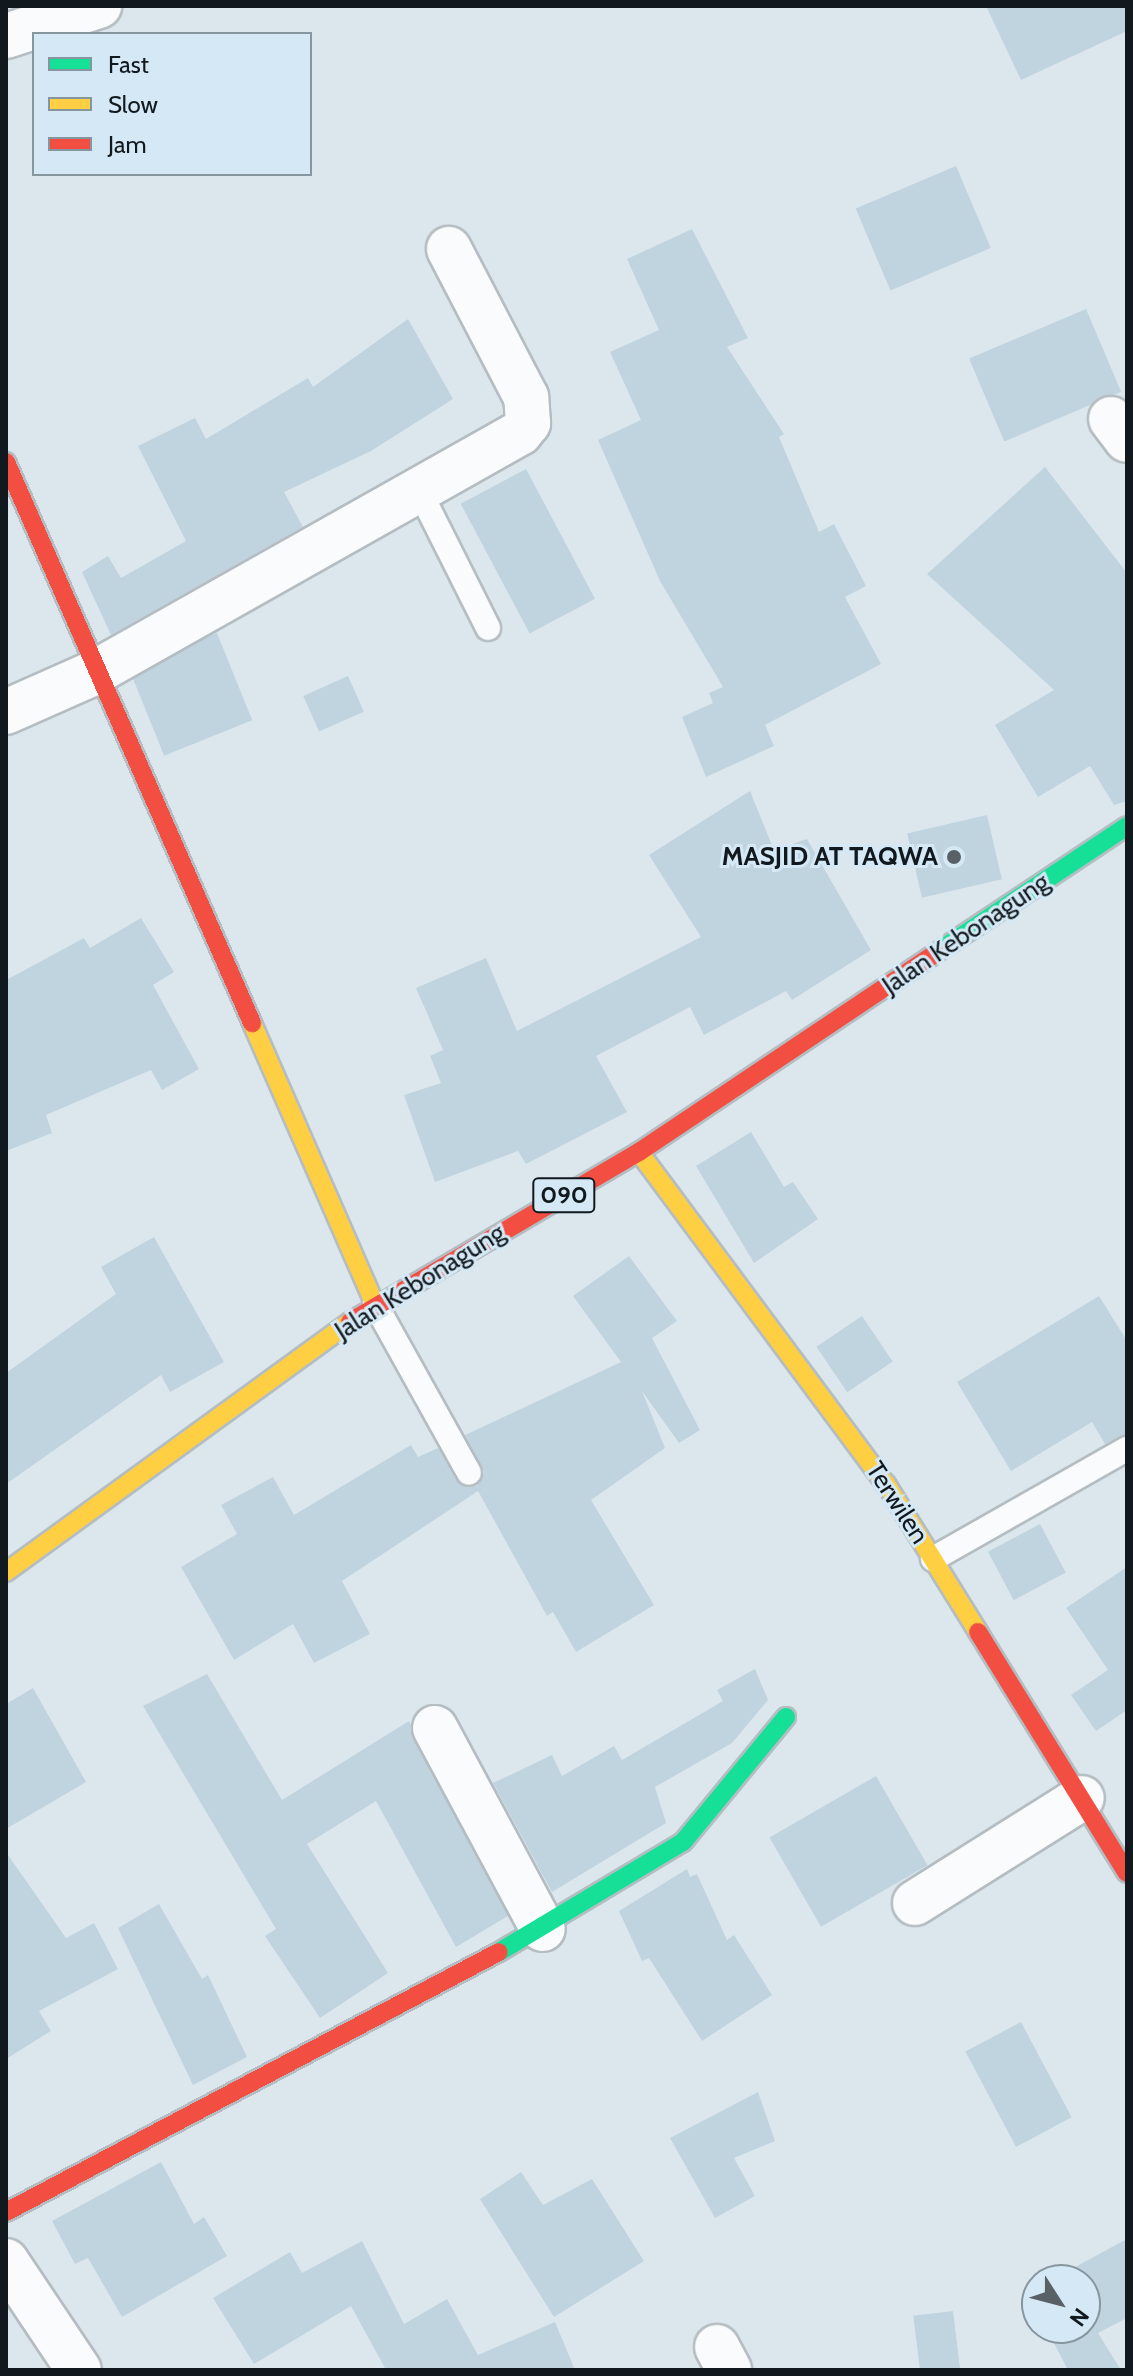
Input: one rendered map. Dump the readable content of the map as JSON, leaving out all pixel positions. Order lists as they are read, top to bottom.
{
  "streets": {
    "street": ["Jalan Kebonagung", "090", "Terwilen"]
  },
  "crossings": [
    ["Jalan Kebonagung", "Terwilen"]
  ],
  "places": ["MASJID AT TAQWA"],
  "legend": ["Fast", "Slow", "Jam"],
  "north": "bottom right"
}
